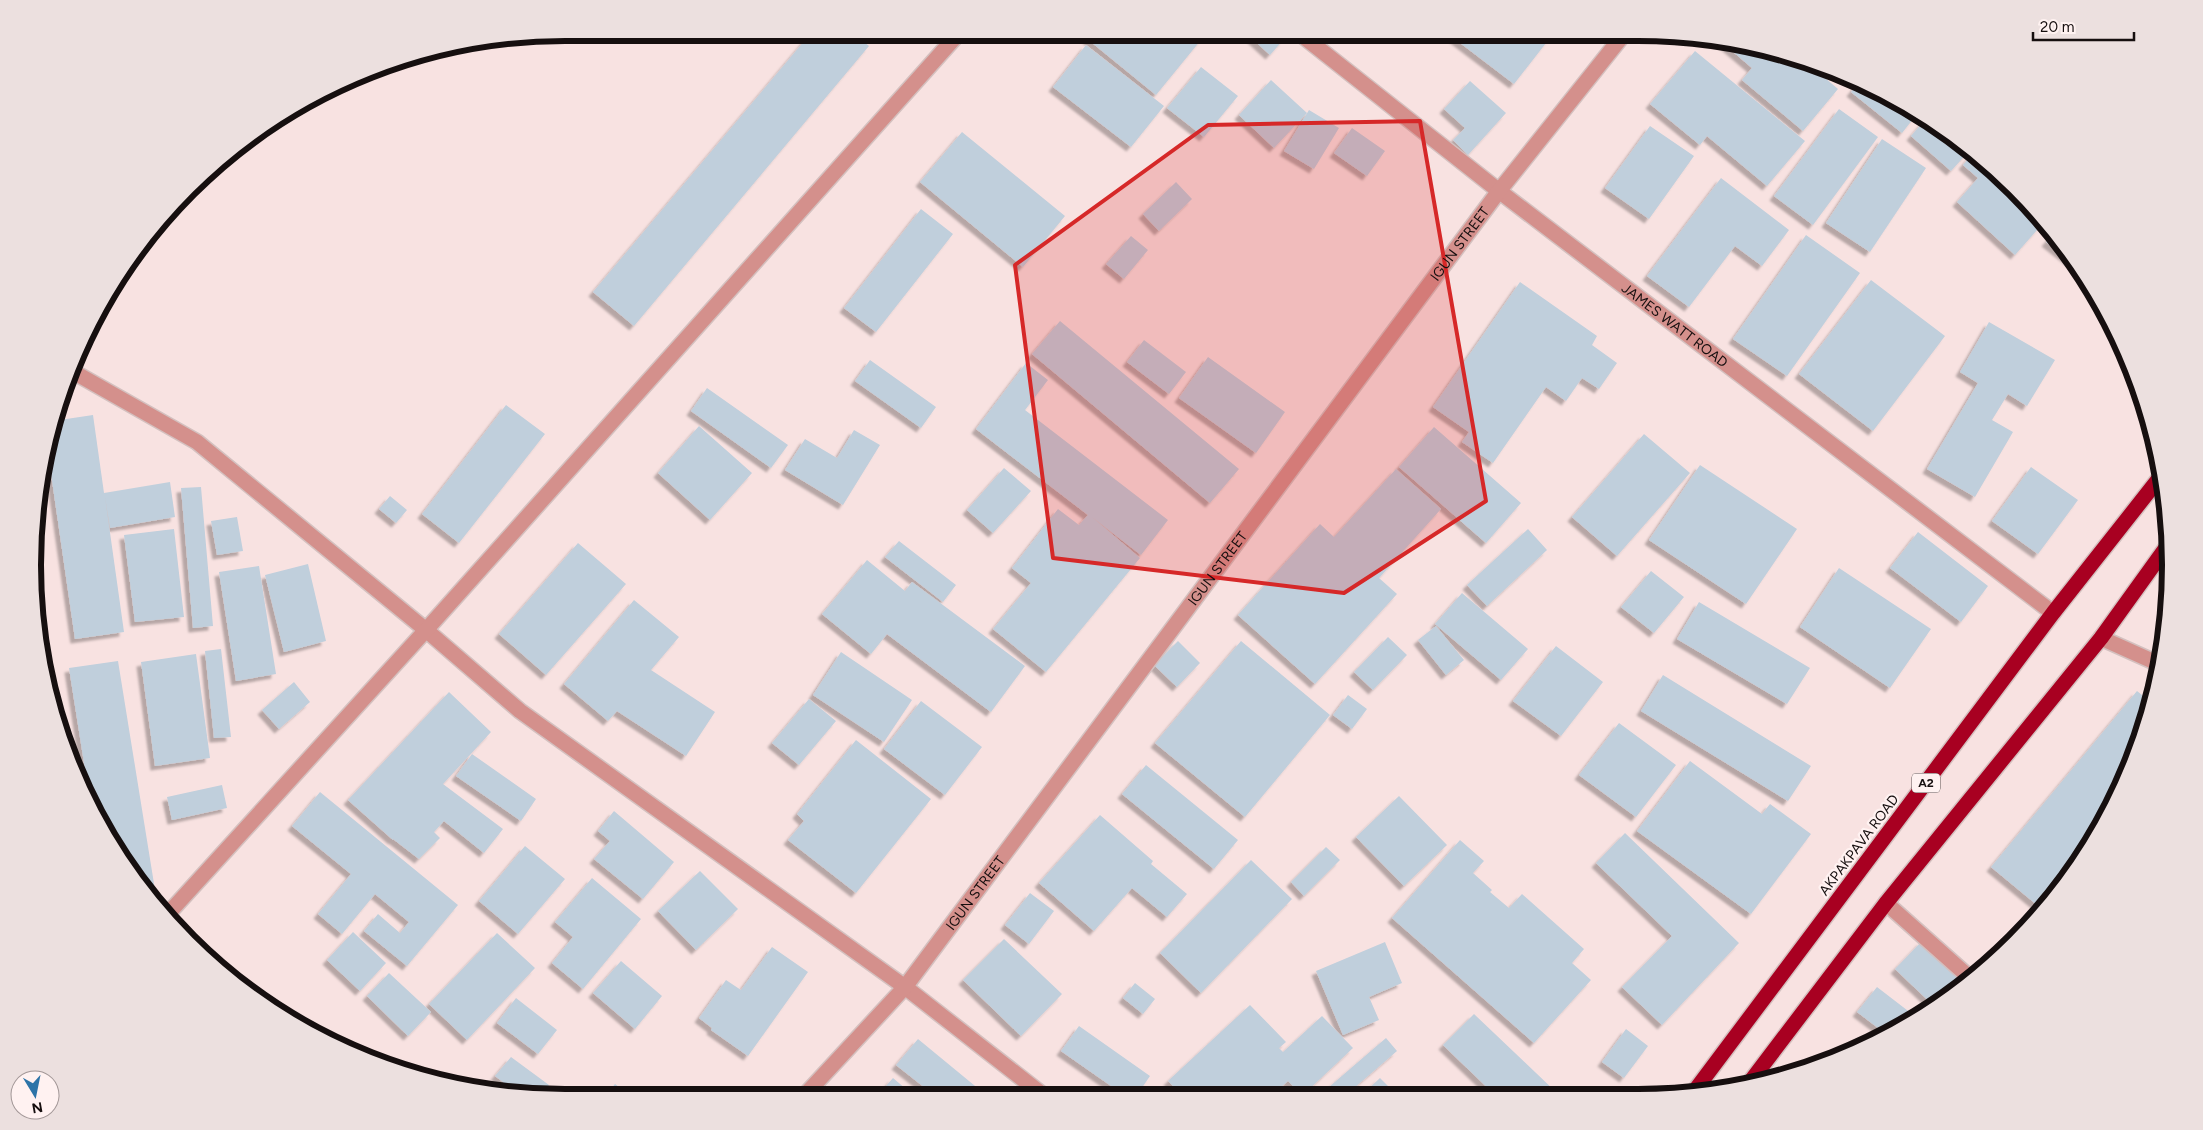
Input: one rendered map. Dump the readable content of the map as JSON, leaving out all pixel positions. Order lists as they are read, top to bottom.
{
  "streets": {
    "highway": ["A2", "AKPAKPAVA ROAD"],
    "street": ["IGUN STREET", "JAMES WATT ROAD"]
  },
  "crossings": [
    ["IGUN STREET", "JAMES WATT ROAD"],
    ["JAMES WATT ROAD", "AKPAKPAVA ROAD"]
  ],
  "scale_bar": "20 m",
  "north": "bottom"
}
